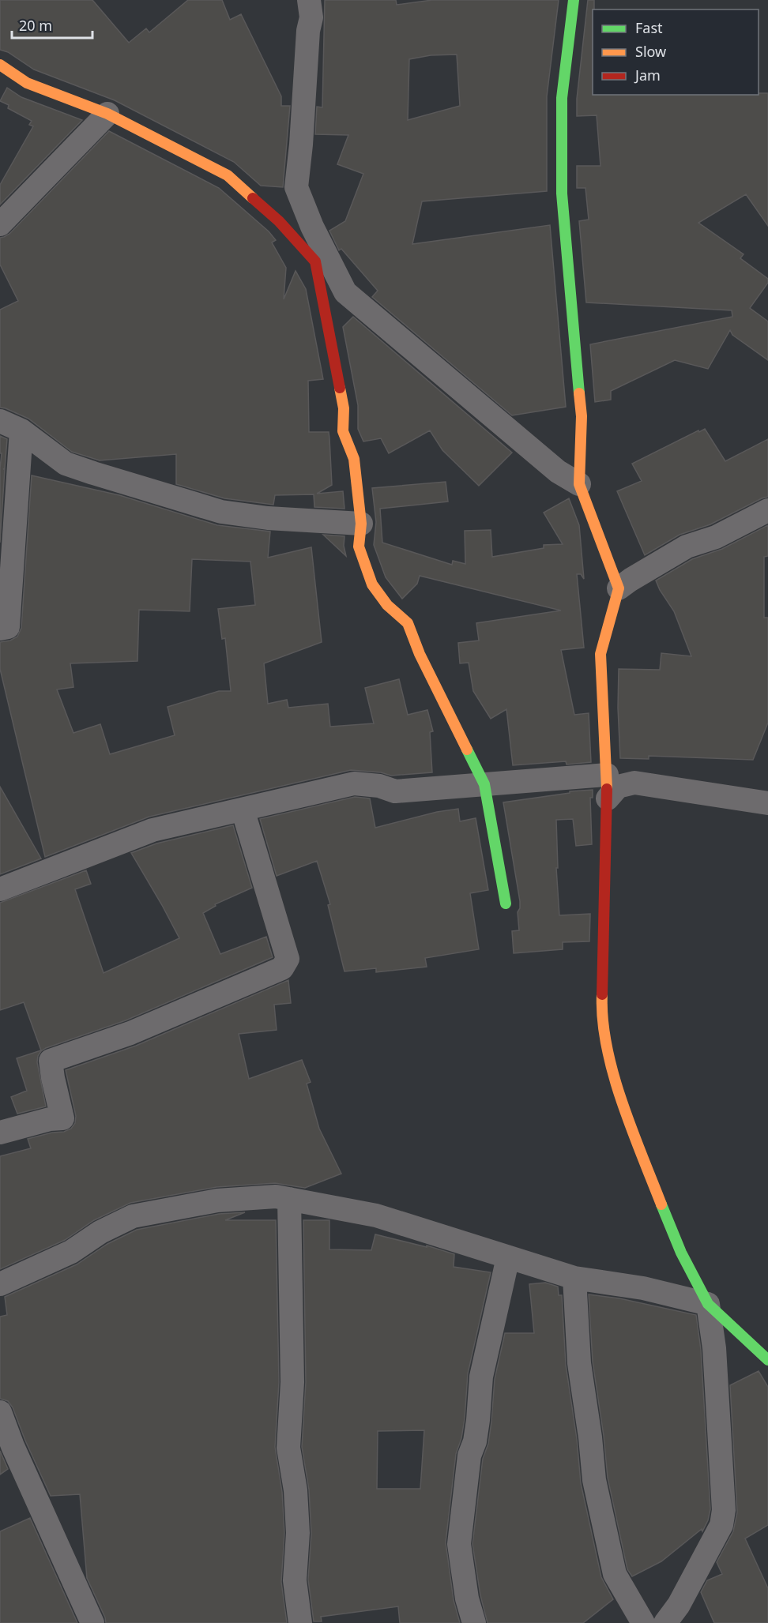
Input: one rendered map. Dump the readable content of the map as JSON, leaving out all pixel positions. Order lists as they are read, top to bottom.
{
  "legend": ["Fast", "Slow", "Jam"],
  "scale_bar": "20 m"
}
